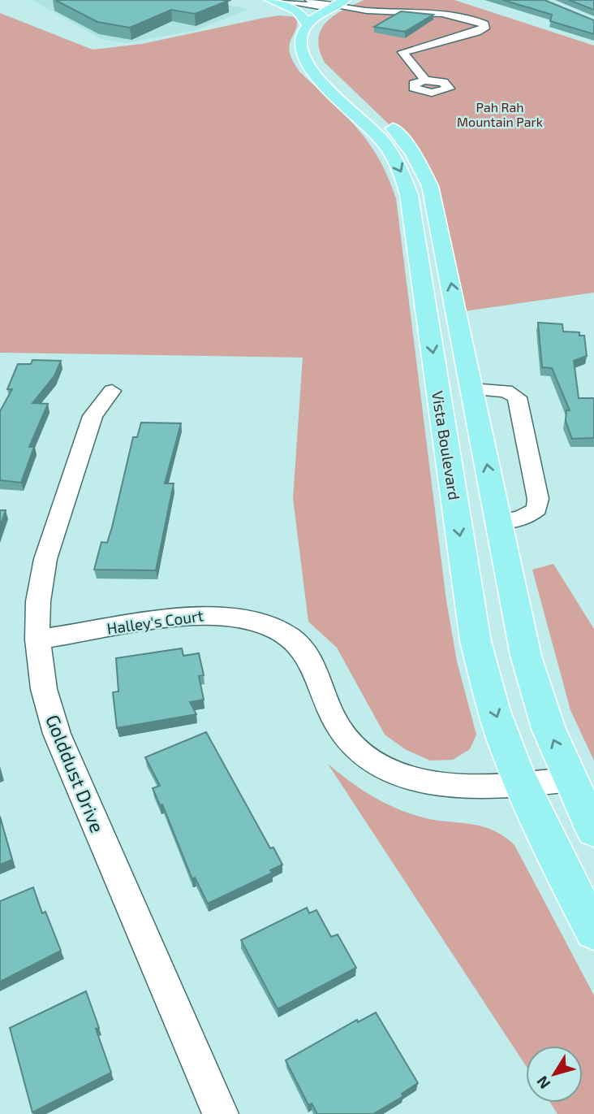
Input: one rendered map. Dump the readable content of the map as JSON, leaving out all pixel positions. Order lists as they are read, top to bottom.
{
  "streets": {
    "main road": ["Vista Boulevard"],
    "street": ["Halley's Court", "Golddust Drive"]
  },
  "crossings": [
    ["Vista Boulevard", "Halley's Court"],
    ["Halley's Court", "Golddust Drive"]
  ],
  "parks": ["Pah Rah Mountain Park"],
  "north": "bottom left"
}
